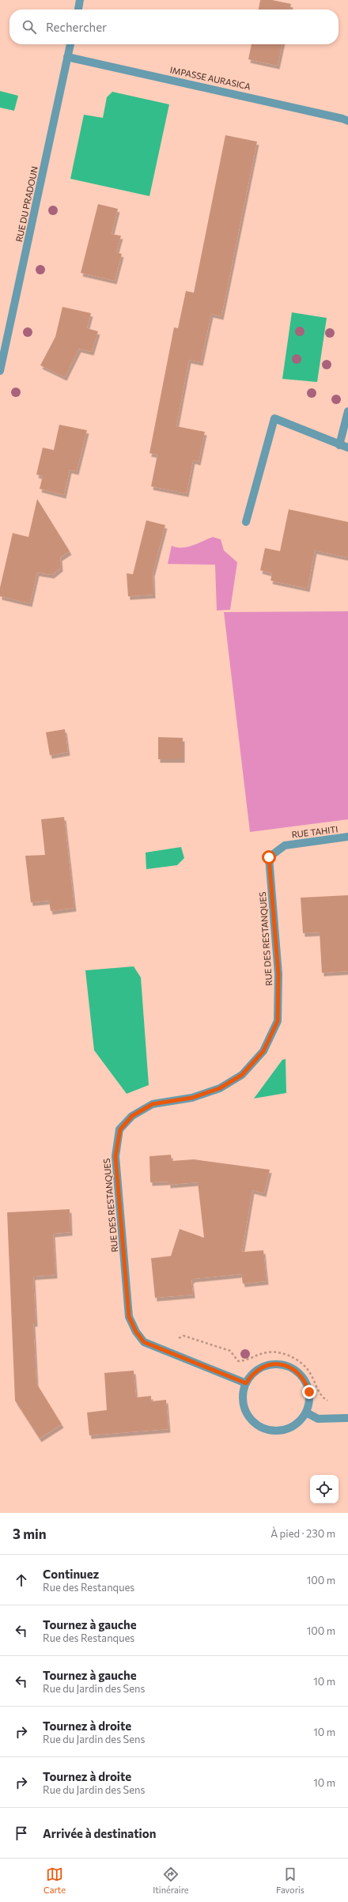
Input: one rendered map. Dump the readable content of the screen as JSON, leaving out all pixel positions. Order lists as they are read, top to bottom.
{
  "streets": {
    "street": [
      "IMPASSE AURASICA",
      "RUE DU PRADOUN",
      "RUE TAHITI",
      "RUE DES RESTANQUES"
    ]
  },
  "crossings": [
    ["IMPASSE AURASICA", "RUE DU PRADOUN"],
    ["RUE TAHITI", "RUE DES RESTANQUES"]
  ],
  "page": {
    "search": "Rechercher",
    "heading": ["3 min", "À pied · 230 m"],
    "list": [
      ["Continuez", "Rue des Restanques", "100 m"],
      ["Tournez à gauche", "Rue des Restanques", "100 m"],
      ["Tournez à gauche", "Rue du Jardin des Sens", "10 m"],
      ["Tournez à droite", "Rue du Jardin des Sens", "10 m"],
      ["Tournez à droite", "Rue du Jardin des Sens", "10 m"],
      "Arrivée à destination"
    ],
    "nav": ["Carte", "Itinéraire", "Favoris"]
  }
}
